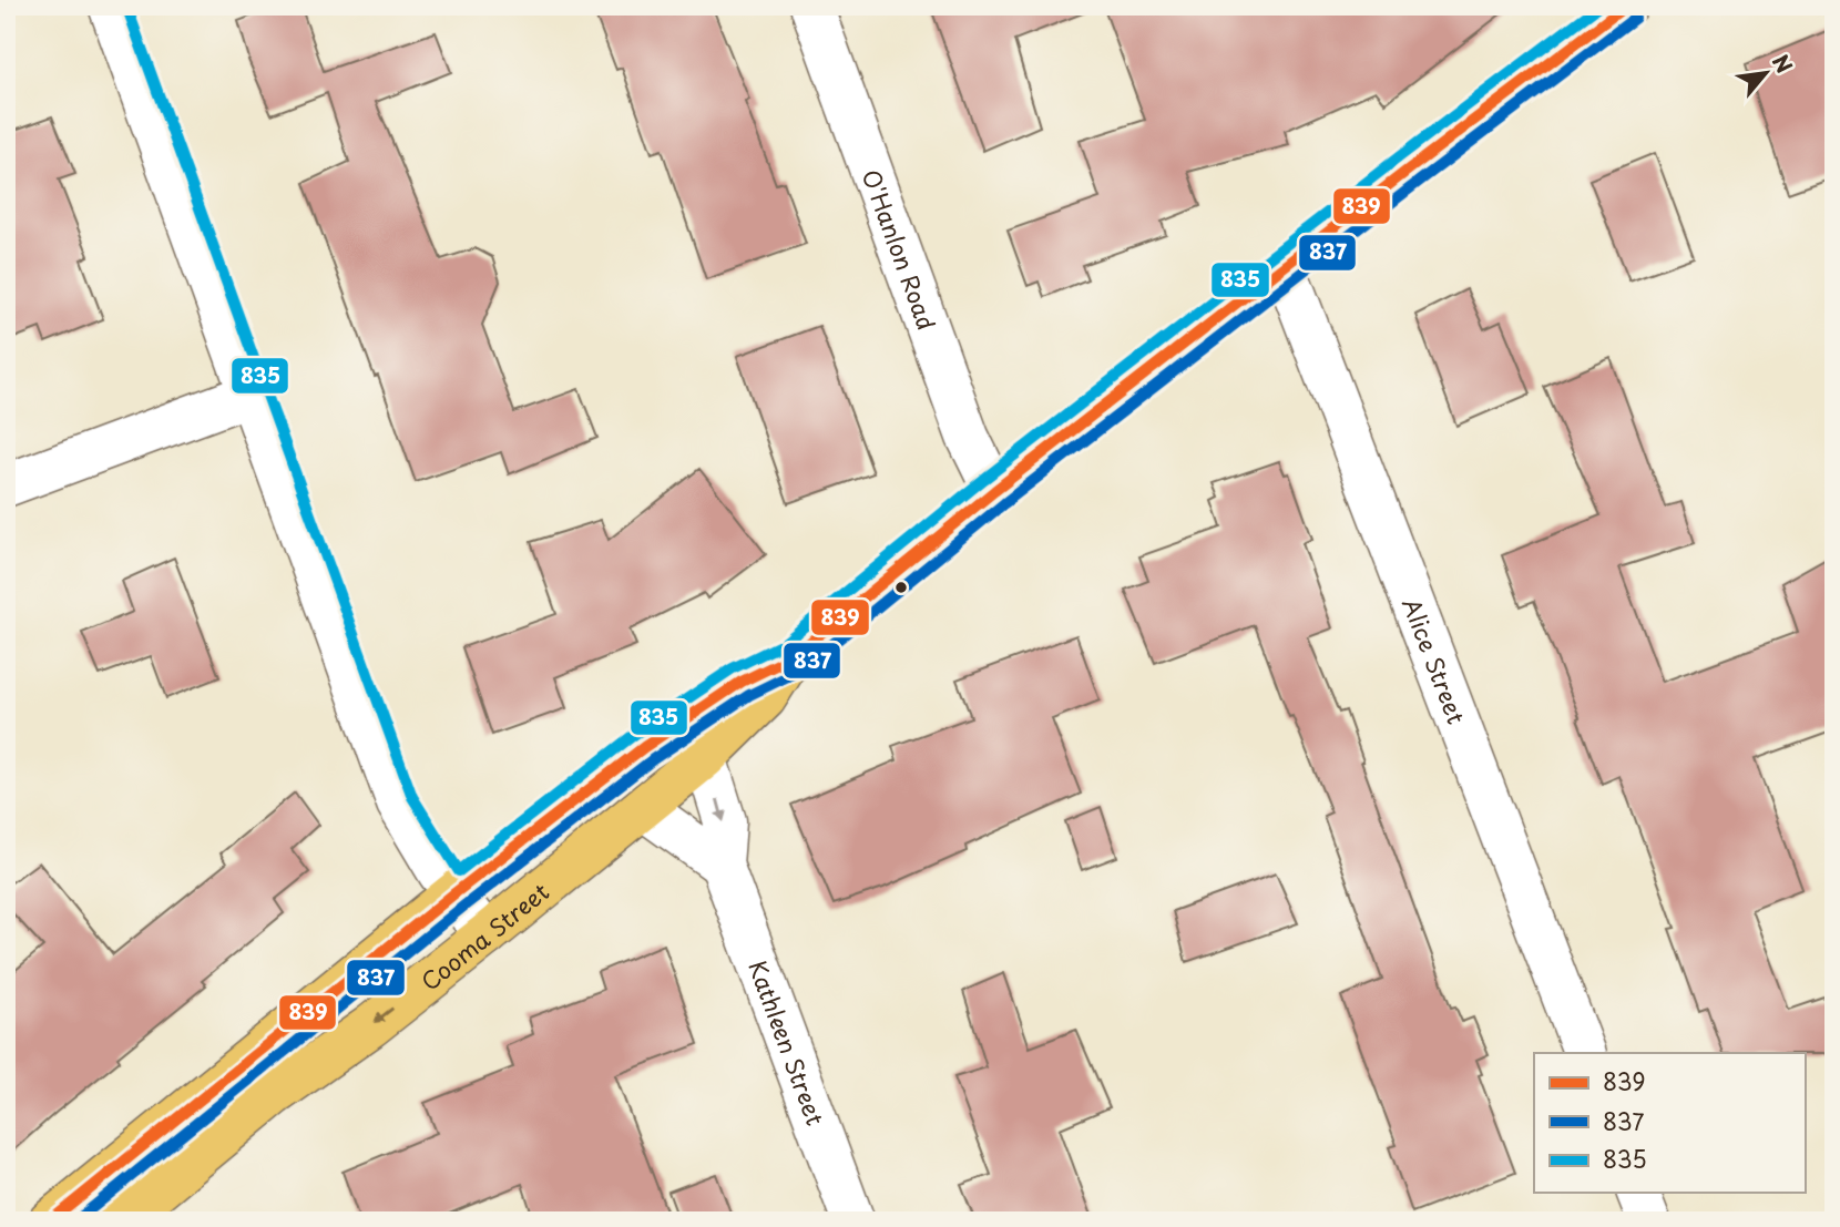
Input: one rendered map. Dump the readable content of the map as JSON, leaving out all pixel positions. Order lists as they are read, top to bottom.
{
  "streets": {
    "main road": ["Cooma Street"],
    "street": ["O'Hanlon Road", "Alice Street", "Kathleen Street"]
  },
  "crossings": [
    ["O'Hanlon Road", "Cooma Street"],
    ["Alice Street", "Cooma Street"],
    ["Cooma Street", "Kathleen Street"]
  ],
  "lines": ["transit line 839", "transit line 835", "transit line 837"],
  "legend": ["839", "837", "835"],
  "north": "top right"
}
